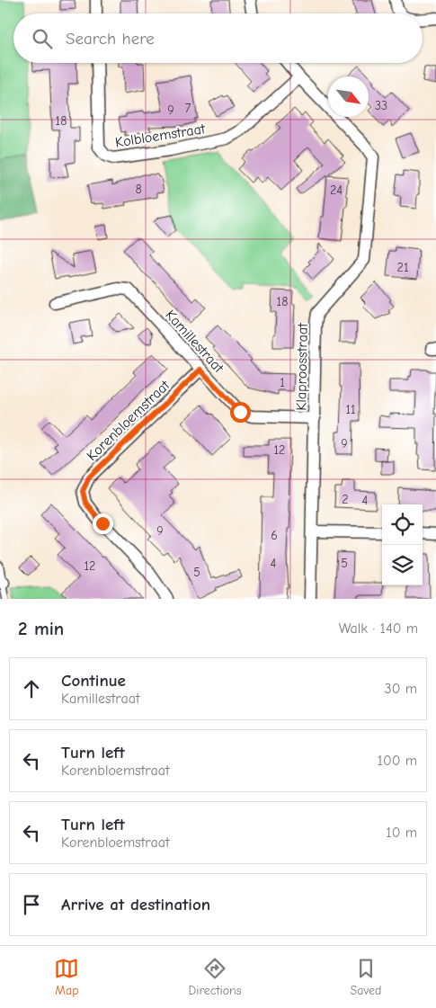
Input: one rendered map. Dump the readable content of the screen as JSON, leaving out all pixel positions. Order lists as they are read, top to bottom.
{
  "streets": {
    "street": [
      "Kolbloemstraat",
      "Kamillestraat",
      "Klaproosstraat",
      "Korenbloemstraat"
    ]
  },
  "crossings": [
    ["Kolbloemstraat", "Klaproosstraat"],
    ["Kamillestraat", "Klaproosstraat"],
    ["Kamillestraat", "Korenbloemstraat"]
  ],
  "house_numbers": [
    "33",
    "7",
    "9",
    "18",
    "8",
    "24",
    "21",
    "18",
    "1",
    "11",
    "9",
    "12",
    "2",
    "4",
    "9",
    "6",
    "4",
    "5",
    "12",
    "5"
  ],
  "north": "bottom right",
  "page": {
    "search": "Search here",
    "heading": ["2 min", "Walk · 140 m"],
    "list": [
      ["Continue", "Kamillestraat", "30 m"],
      ["Turn left", "Korenbloemstraat", "100 m"],
      ["Turn left", "Korenbloemstraat", "10 m"],
      "Arrive at destination"
    ],
    "nav": ["Map", "Directions", "Saved"]
  }
}
